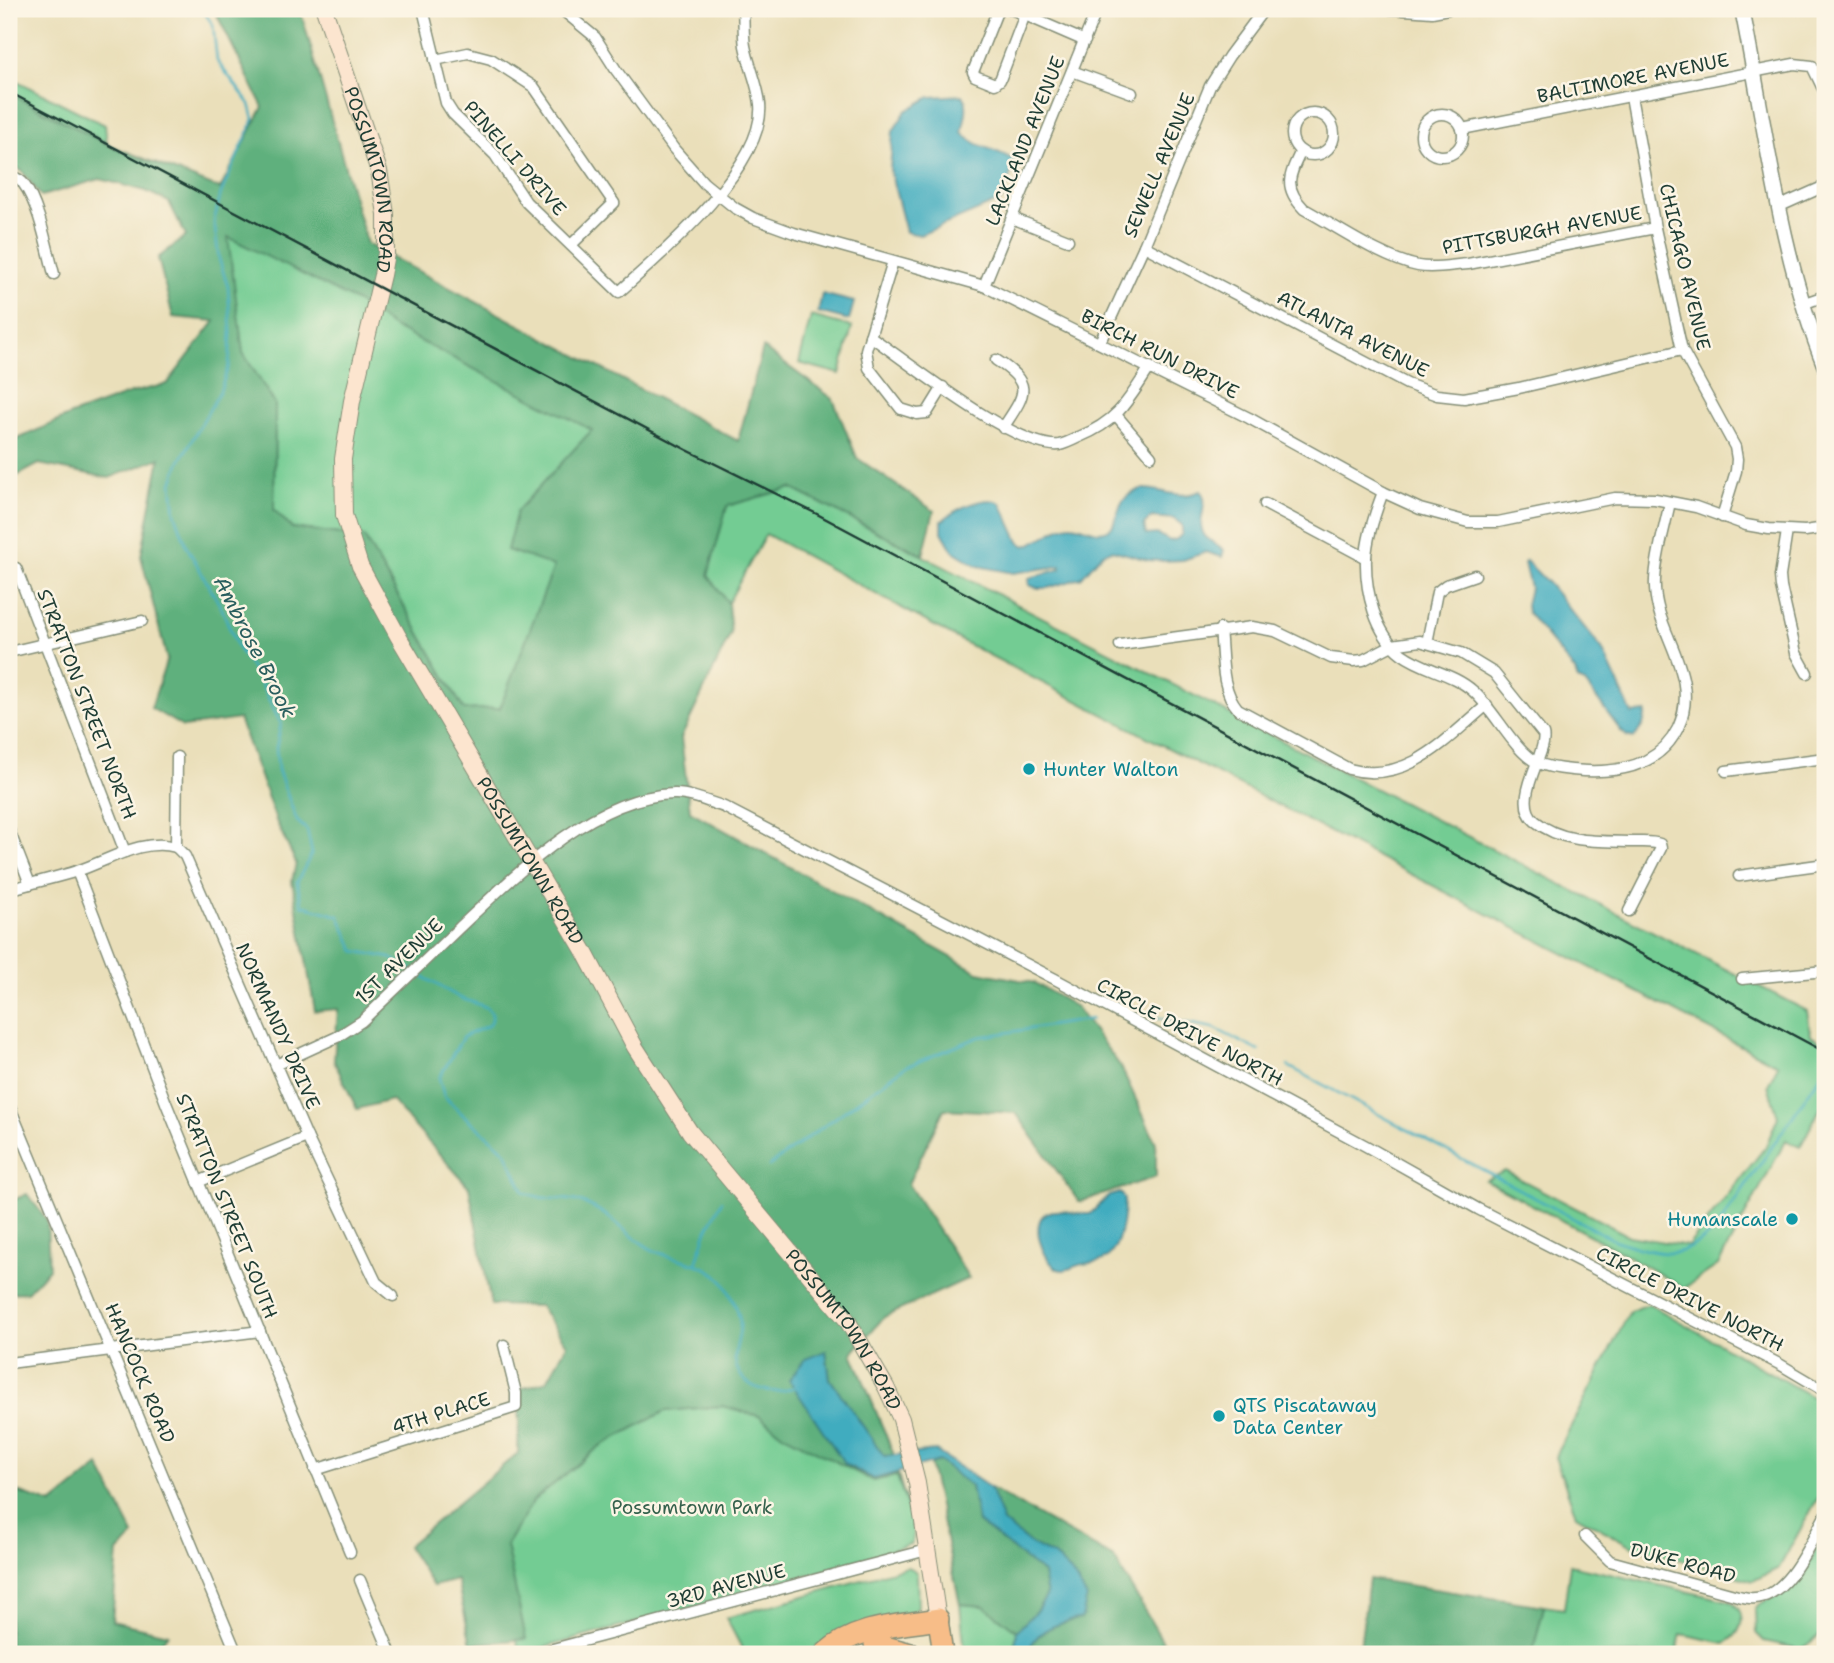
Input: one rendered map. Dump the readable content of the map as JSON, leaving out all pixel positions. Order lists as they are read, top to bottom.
{
  "streets": {
    "highway": ["POSSUMTOWN ROAD"],
    "street": [
      "BALTIMORE AVENUE",
      "LACKLAND AVENUE",
      "PINELLI DRIVE",
      "SEWELL AVENUE",
      "PITTSBURGH AVENUE",
      "CHICAGO AVENUE",
      "ATLANTA AVENUE",
      "BIRCH RUN DRIVE",
      "STRATTON STREET NORTH",
      "1ST AVENUE",
      "NORMANDY DRIVE",
      "CIRCLE DRIVE NORTH",
      "STRATTON STREET SOUTH",
      "HANCOCK ROAD",
      "4TH PLACE",
      "DUKE ROAD",
      "3RD AVENUE"
    ]
  },
  "crossings": [
    ["BALTIMORE AVENUE", "CHICAGO AVENUE"],
    ["LACKLAND AVENUE", "BIRCH RUN DRIVE"],
    ["PINELLI DRIVE", "BIRCH RUN DRIVE"],
    ["SEWELL AVENUE", "ATLANTA AVENUE"],
    ["SEWELL AVENUE", "BIRCH RUN DRIVE"],
    ["POSSUMTOWN ROAD", "1ST AVENUE"],
    ["POSSUMTOWN ROAD", "CIRCLE DRIVE NORTH"],
    ["POSSUMTOWN ROAD", "3RD AVENUE"],
    ["PITTSBURGH AVENUE", "CHICAGO AVENUE"],
    ["CHICAGO AVENUE", "ATLANTA AVENUE"],
    ["CHICAGO AVENUE", "BIRCH RUN DRIVE"],
    ["1ST AVENUE", "NORMANDY DRIVE"],
    ["1ST AVENUE", "CIRCLE DRIVE NORTH"],
    ["STRATTON STREET SOUTH", "4TH PLACE"]
  ],
  "water": ["Ambrose Brook"],
  "parks": ["Possumtown Park"],
  "places": ["Hunter Walton", "Humanscale", "QTS Piscataway Data Center"]
}
